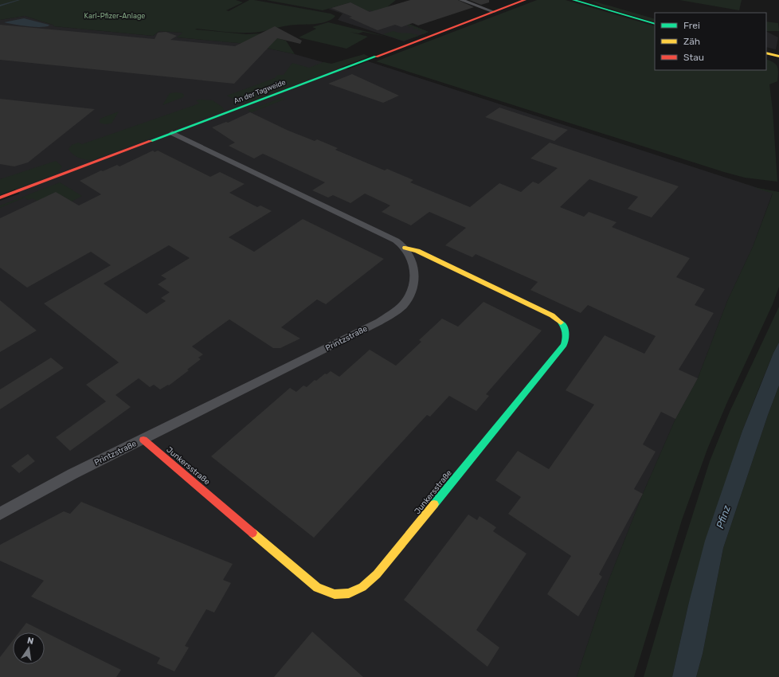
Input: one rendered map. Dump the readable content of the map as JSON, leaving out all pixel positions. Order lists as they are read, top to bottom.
{
  "streets": {
    "main road": ["An der Tagweide", "Junkersstraße"],
    "street": ["Printzstraße"]
  },
  "crossings": [
    ["An der Tagweide", "Printzstraße"],
    ["Printzstraße", "Junkersstraße"]
  ],
  "water": ["Pfinz"],
  "parks": ["Karl-Pfizer-Anlage"],
  "legend": ["Frei", "Zäh", "Stau"],
  "north": "top"
}
